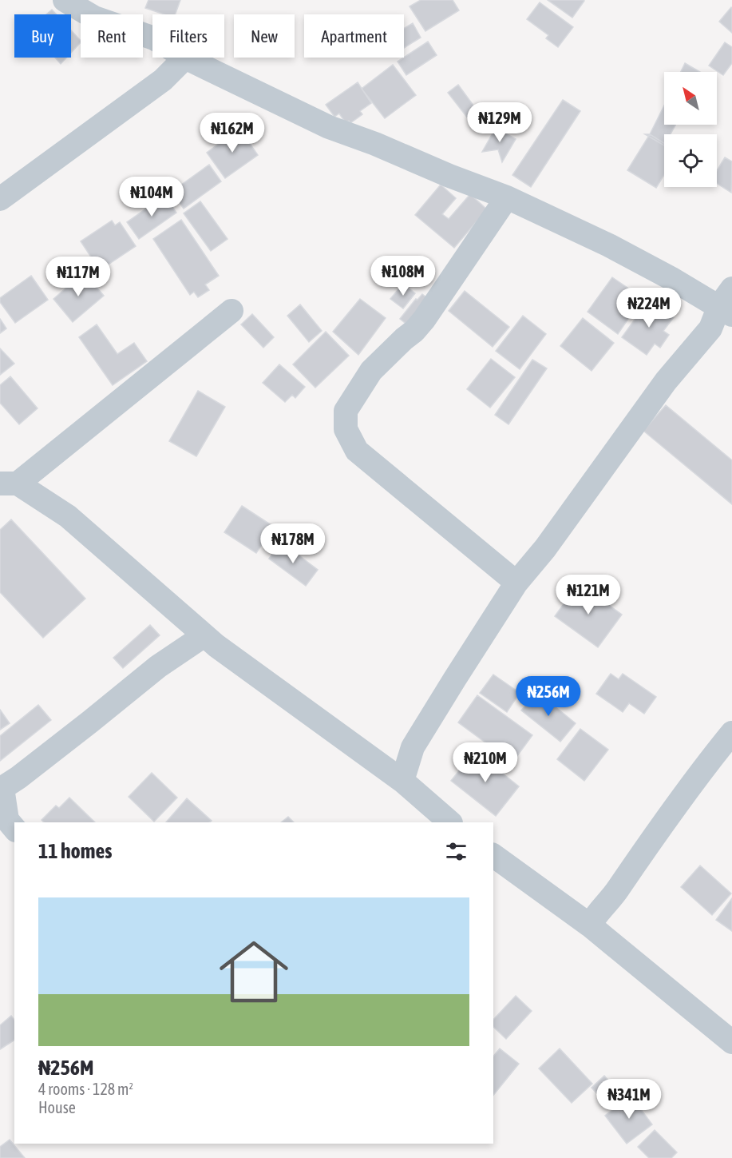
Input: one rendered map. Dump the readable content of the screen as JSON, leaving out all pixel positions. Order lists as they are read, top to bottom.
{
  "north": "top left",
  "page": {
    "chip": [
      "Buy",
      "Rent",
      "Filters",
      "New",
      "Apartment"
    ],
    "price": [
      "₦129M",
      "₦162M",
      "₦104M",
      "₦108M",
      "₦117M",
      "₦224M",
      "₦178M",
      "₦121M",
      "₦256M",
      "₦210M",
      "₦341M"
    ],
    "heading": "11 homes",
    "list": [
      {
        "name": "₦256M",
        "note": "4 rooms · 128 m² · House"
      }
    ]
  }
}
